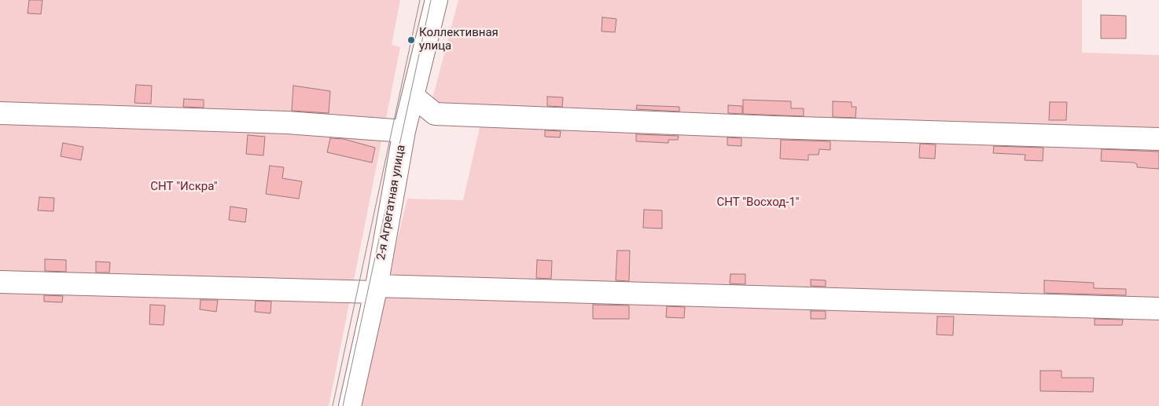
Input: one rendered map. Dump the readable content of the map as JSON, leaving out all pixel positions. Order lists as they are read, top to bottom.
{
  "streets": {
    "street": ["2-я Агрегатная улица"]
  },
  "parks": ["СНТ \"Искра\"", "СНТ \"Восход-1\""],
  "places": ["Коллективная улица"]
}
